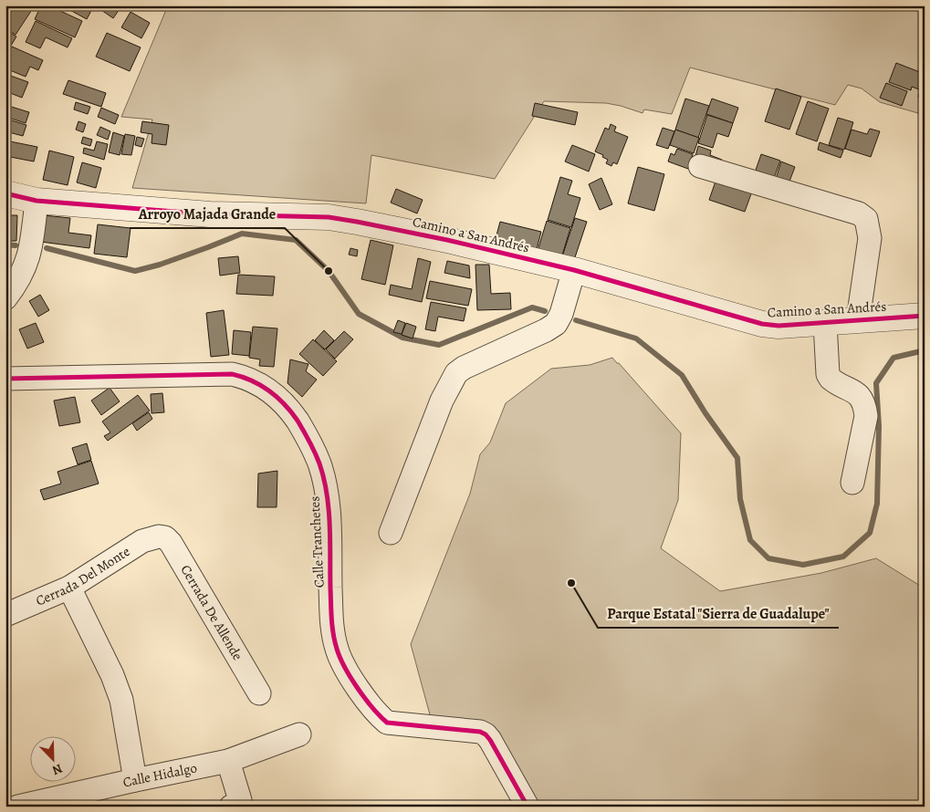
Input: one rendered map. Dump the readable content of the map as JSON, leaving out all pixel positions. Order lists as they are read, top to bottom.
{
  "streets": {
    "street": [
      "Camino a San Andrés",
      "Calle Tranchetes",
      "Cerrada Del Monte",
      "Cerrada De Allende",
      "Calle Hidalgo"
    ]
  },
  "crossings": [
    ["Cerrada Del Monte", "Cerrada De Allende"]
  ],
  "places": ["Arroyo Majada Grande", "Parque Estatal \"Sierra de Guadalupe\""],
  "north": "bottom right"
}
